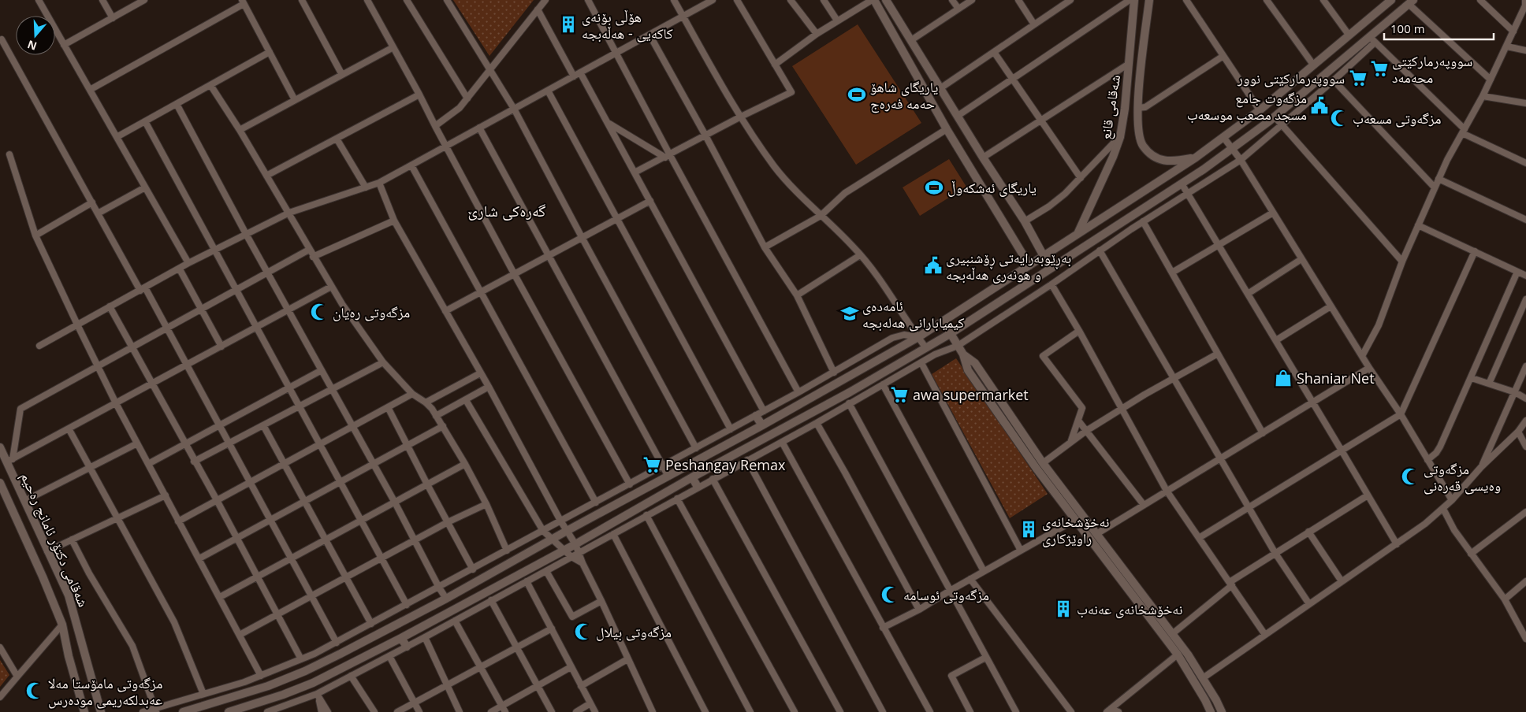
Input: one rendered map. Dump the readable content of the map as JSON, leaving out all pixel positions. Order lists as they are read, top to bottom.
{
  "streets": {
    "main road": ["شەقامی قانع", "شەقامی دکتۆر ئامانج رەحیم"]
  },
  "districts": ["گەرەکی شارێ"],
  "places": {
    "building": ["ھۆڵی بۆنەی کاکەیی - هەڵەبجە", "نەخۆشخانەی راوێژکاری", "نەخۆشخانەی عەنەب"],
    "supermarket": [
      "سووپەرمارکێتی محەمەد",
      "سووپەرمارکێتی نوور",
      "awa supermarket",
      "Peshangay Remax"
    ],
    "sports": ["یاریگای شاهۆ حەمە فەرەج", "یاریگای ئەشکەوڵ"],
    "public building": ["مزگەوت جامع مسجد مصعب موسعەب", "بەڕێوبەرایەتی ڕۆشنبیری و هونەری هەڵەبجە"],
    "mosque": [
      "مزگەوتی مسعەب",
      "مزگەوتی رەیان",
      "مزگەوتی وەیسی قەرەنی",
      "مزگەوتی ئوسامە",
      "مزگەوتی بیلال",
      "مزگەوتی مامۆستا مەلا عەبدلکەریمی مودەرس"
    ],
    "school or university": ["ئامەدەی کیمیابارانی هەلەبجە"],
    "shop": ["Shaniar Net"]
  },
  "scale_bar": "100 m",
  "north": "bottom"
}
